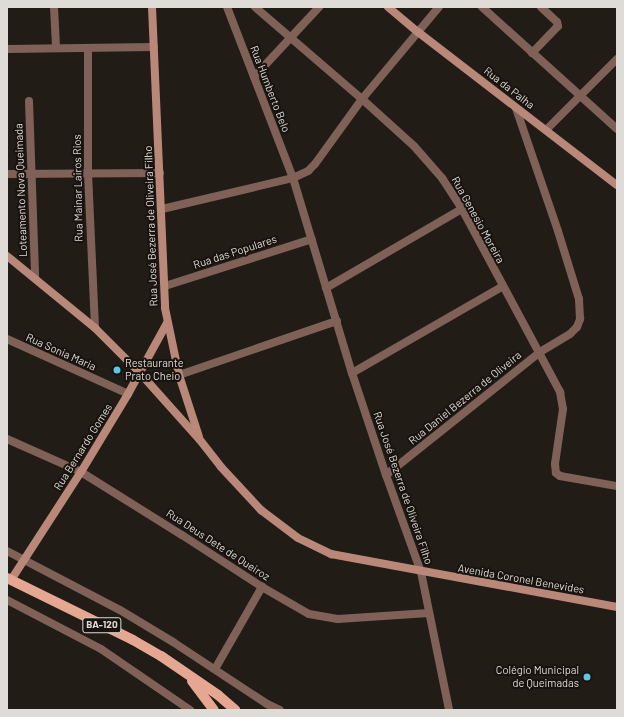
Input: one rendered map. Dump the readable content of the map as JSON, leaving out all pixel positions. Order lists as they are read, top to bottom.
{
  "streets": {
    "main road": [
      "Rua da Palha",
      "Loteamento Nova Queimada",
      "Rua José Bezerra de Oliveira Filho",
      "Rua Bernardo Gomes",
      "Avenida Coronel Benevides",
      "BA-120"
    ],
    "street": [
      "Rua Humberto Belo",
      "Rua Mainar Lairos Rios",
      "Rua Genesio Moreira",
      "Rua das Populares",
      "Rua Sonia Maria",
      "Rua Daniel Bezerra de Oliveira",
      "Rua Deus Dete de Queiroz"
    ]
  },
  "crossings": [
    ["Rua Humberto Belo", "Rua José Bezerra de Oliveira Filho"],
    ["Rua Mainar Lairos Rios", "Loteamento Nova Queimada"],
    ["Loteamento Nova Queimada", "Rua José Bezerra de Oliveira Filho"],
    ["Loteamento Nova Queimada", "Rua Bernardo Gomes"],
    ["Rua Genesio Moreira", "Rua Daniel Bezerra de Oliveira"],
    ["Rua José Bezerra de Oliveira Filho", "Rua das Populares"],
    ["Rua José Bezerra de Oliveira Filho", "Rua Daniel Bezerra de Oliveira"],
    ["Rua José Bezerra de Oliveira Filho", "Rua Bernardo Gomes"],
    ["Rua José Bezerra de Oliveira Filho", "Avenida Coronel Benevides"],
    ["Rua Sonia Maria", "Rua Bernardo Gomes"],
    ["Rua Bernardo Gomes", "Rua Deus Dete de Queiroz"],
    ["Rua Bernardo Gomes", "BA-120"]
  ],
  "places": ["Restaurante Prato Cheio", "Colégio Municipal de Queimadas"]
}
